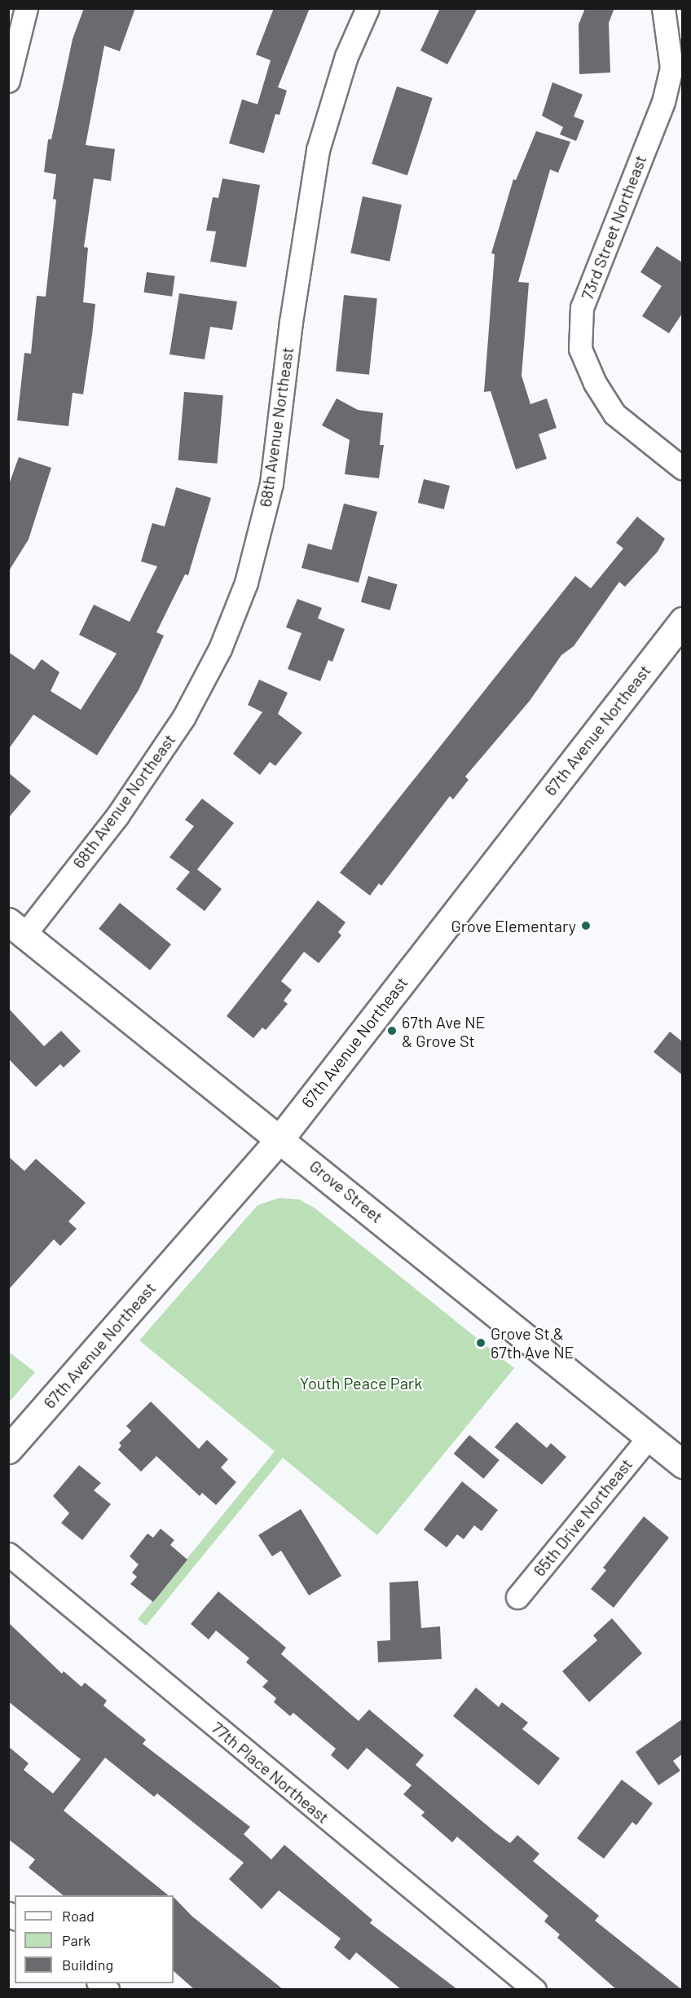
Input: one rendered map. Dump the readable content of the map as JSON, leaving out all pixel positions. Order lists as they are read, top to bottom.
{
  "streets": {
    "main road": ["67th Avenue Northeast", "Grove Street"],
    "street": [
      "73rd Street Northeast",
      "68th Avenue Northeast",
      "65th Drive Northeast",
      "77th Place Northeast"
    ]
  },
  "crossings": [
    ["68th Avenue Northeast", "Grove Street"],
    ["67th Avenue Northeast", "Grove Street"],
    ["Grove Street", "65th Drive Northeast"]
  ],
  "parks": ["Youth Peace Park"],
  "places": ["Grove Elementary", "67th Ave NE & Grove St", "Grove St & 67th Ave NE"],
  "legend": ["Road", "Park", "Building"]
}
